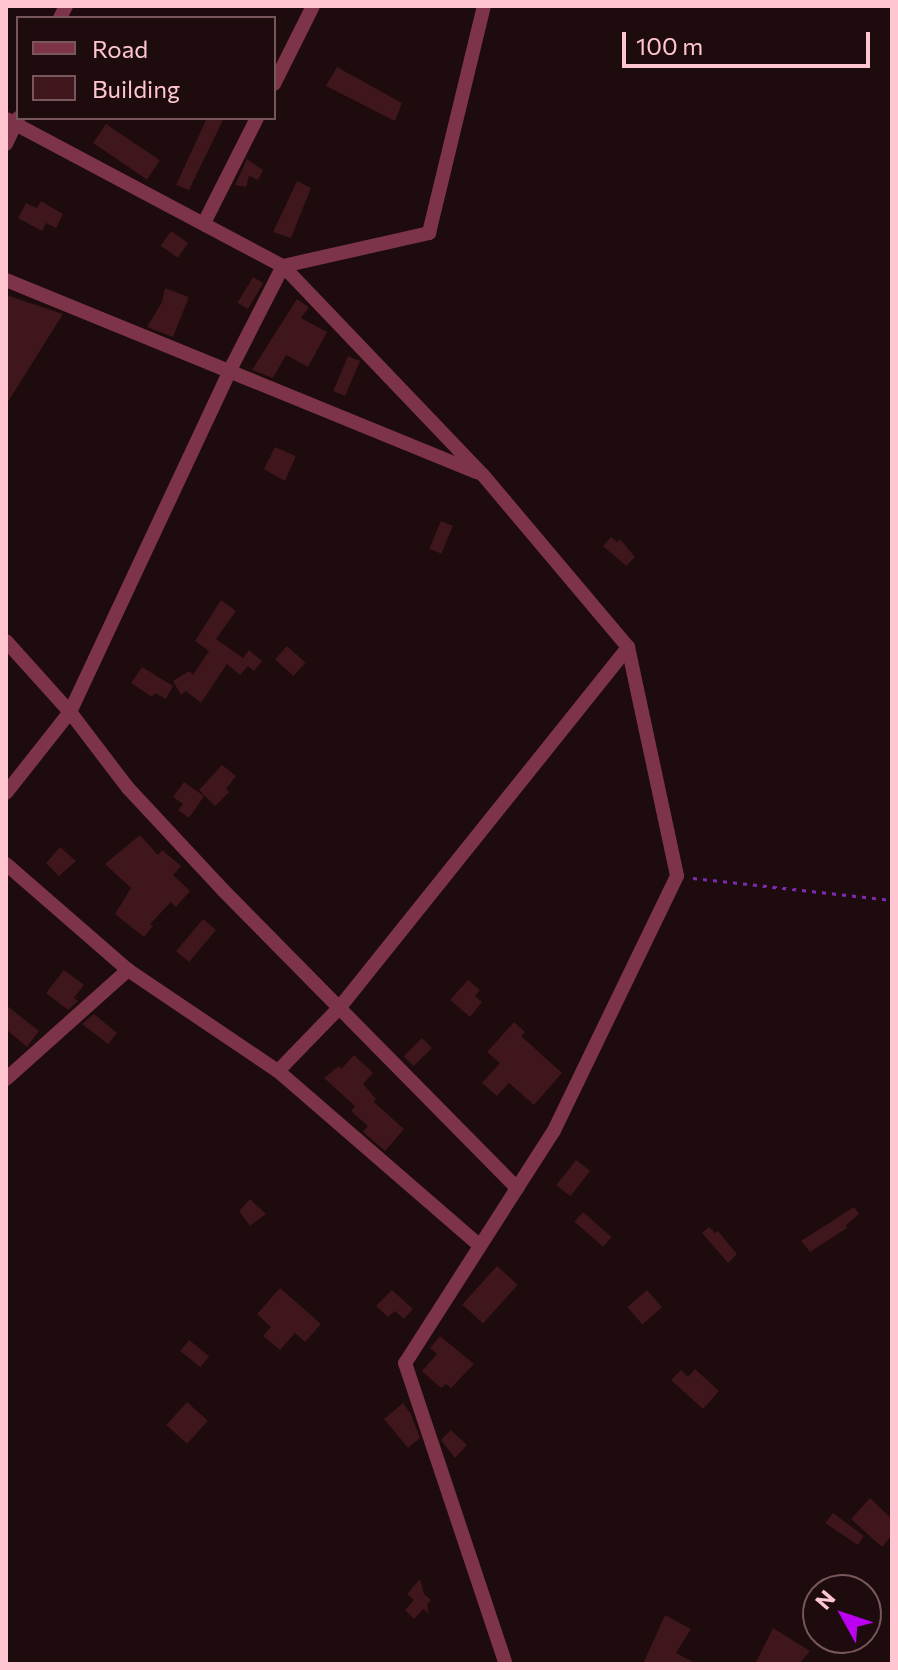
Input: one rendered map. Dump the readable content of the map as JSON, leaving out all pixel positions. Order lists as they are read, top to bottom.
{
  "legend": ["Road", "Building"],
  "scale_bar": "100 m",
  "north": "top left"
}
